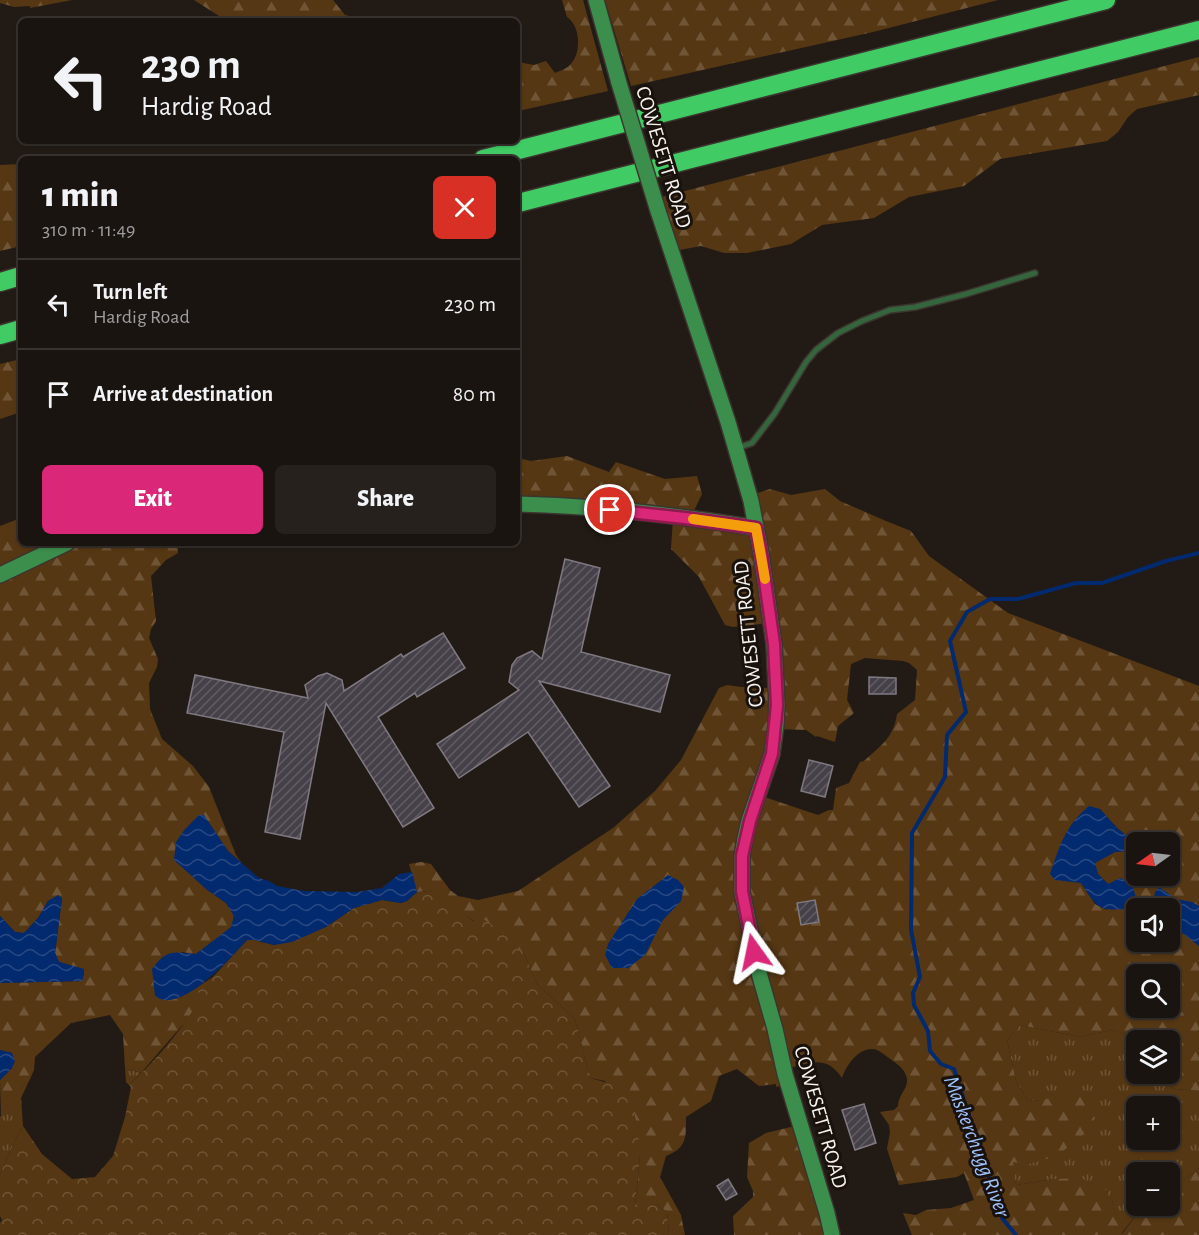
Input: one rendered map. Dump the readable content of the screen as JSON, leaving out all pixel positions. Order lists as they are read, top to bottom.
{
  "streets": {
    "main road": ["COWESETT ROAD"]
  },
  "water": ["Maskerchugg River"],
  "north": "left",
  "page": {
    "turn": ["230 m", "Hardig Road"],
    "heading": ["1 min", "310 m · 11:49"],
    "list": [
      {
        "name": "Turn left",
        "note": "Hardig Road",
        "value": "230 m"
      },
      {
        "name": "Arrive at destination",
        "value": "80 m"
      }
    ],
    "buttons": ["Exit", "Share"],
    "map_buttons": ["+", "−"]
  }
}
